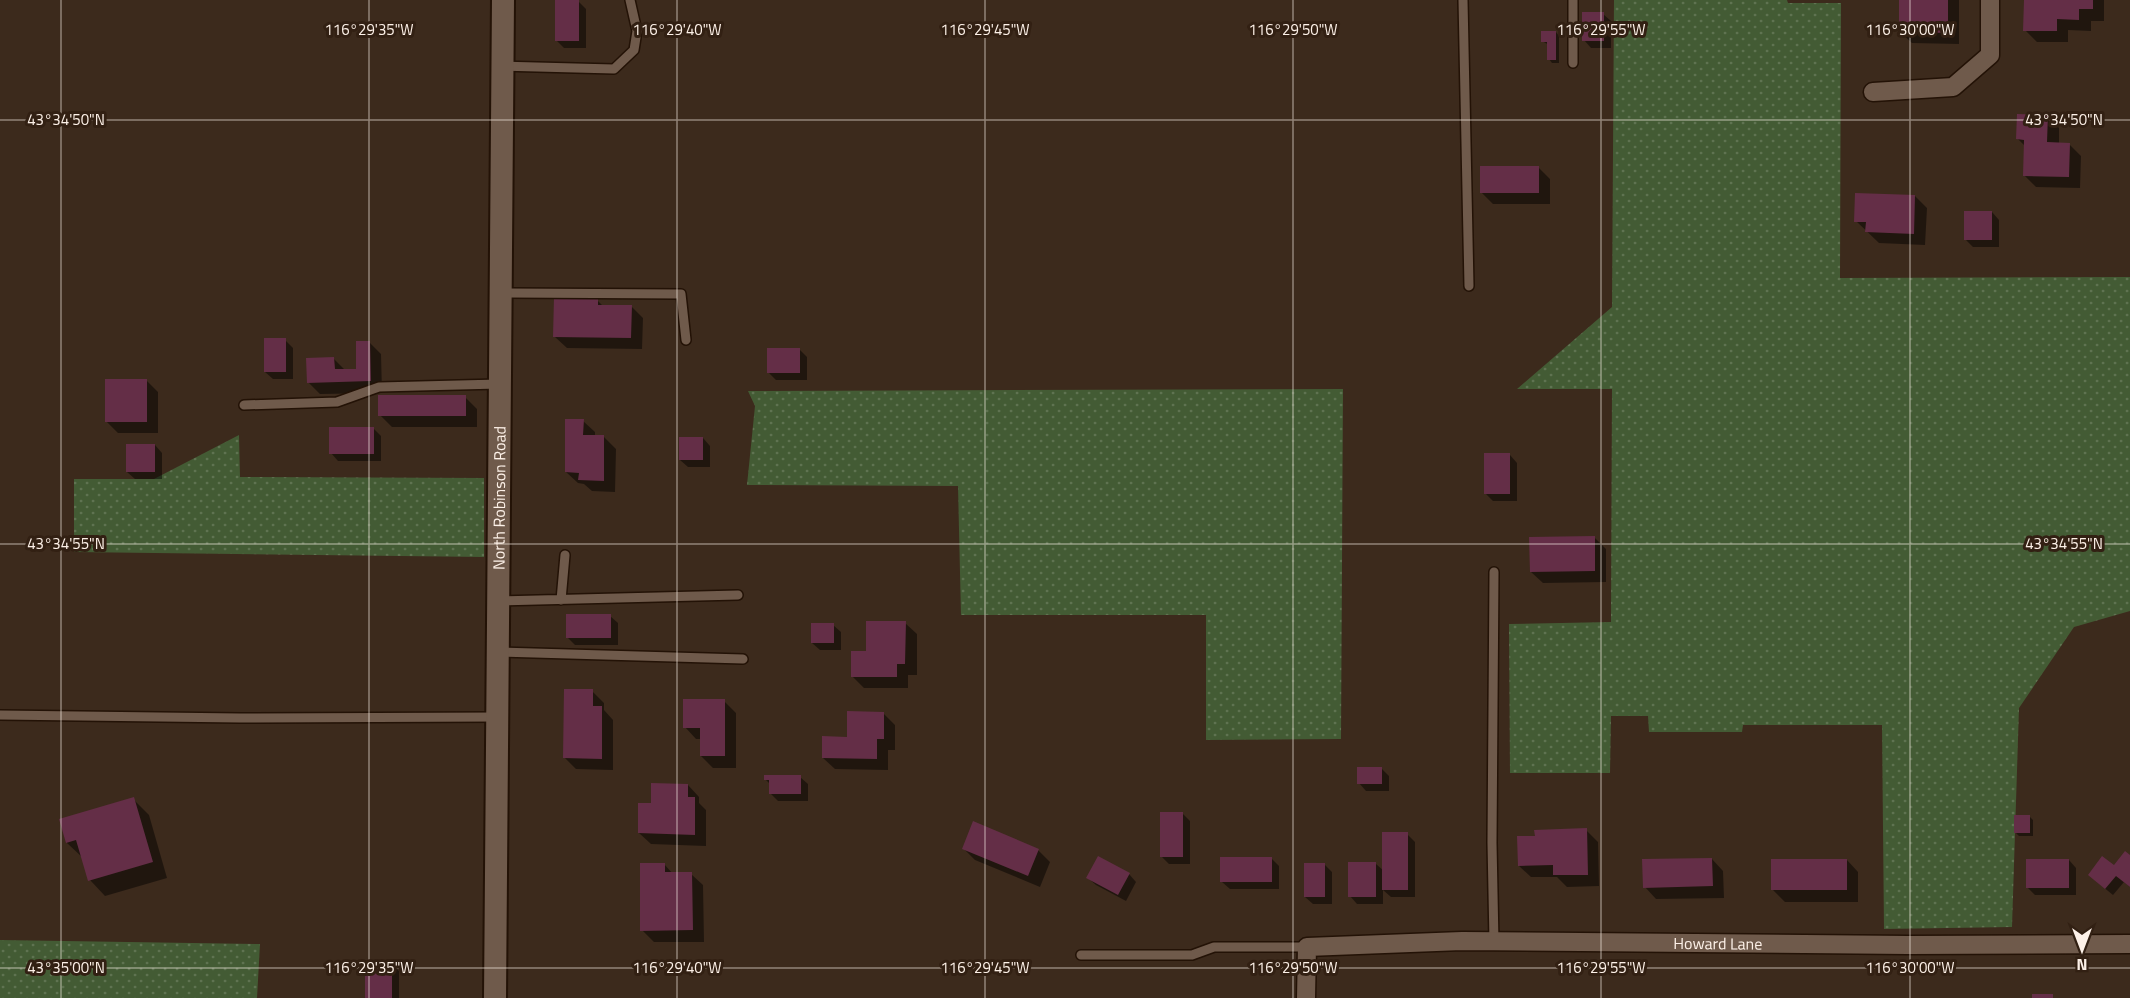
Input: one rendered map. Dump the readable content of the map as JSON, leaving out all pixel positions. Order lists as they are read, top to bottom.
{
  "streets": {
    "street": ["North Robinson Road", "Howard Lane"]
  },
  "north": "bottom",
  "coordinates": [
    "116°29'35\"W",
    "116°29'40\"W",
    "116°29'45\"W",
    "116°29'50\"W",
    "116°29'55\"W",
    "116°30'00\"W",
    "43°34'50\"N",
    "43°34'55\"N",
    "43°35'00\"N"
  ]
}
